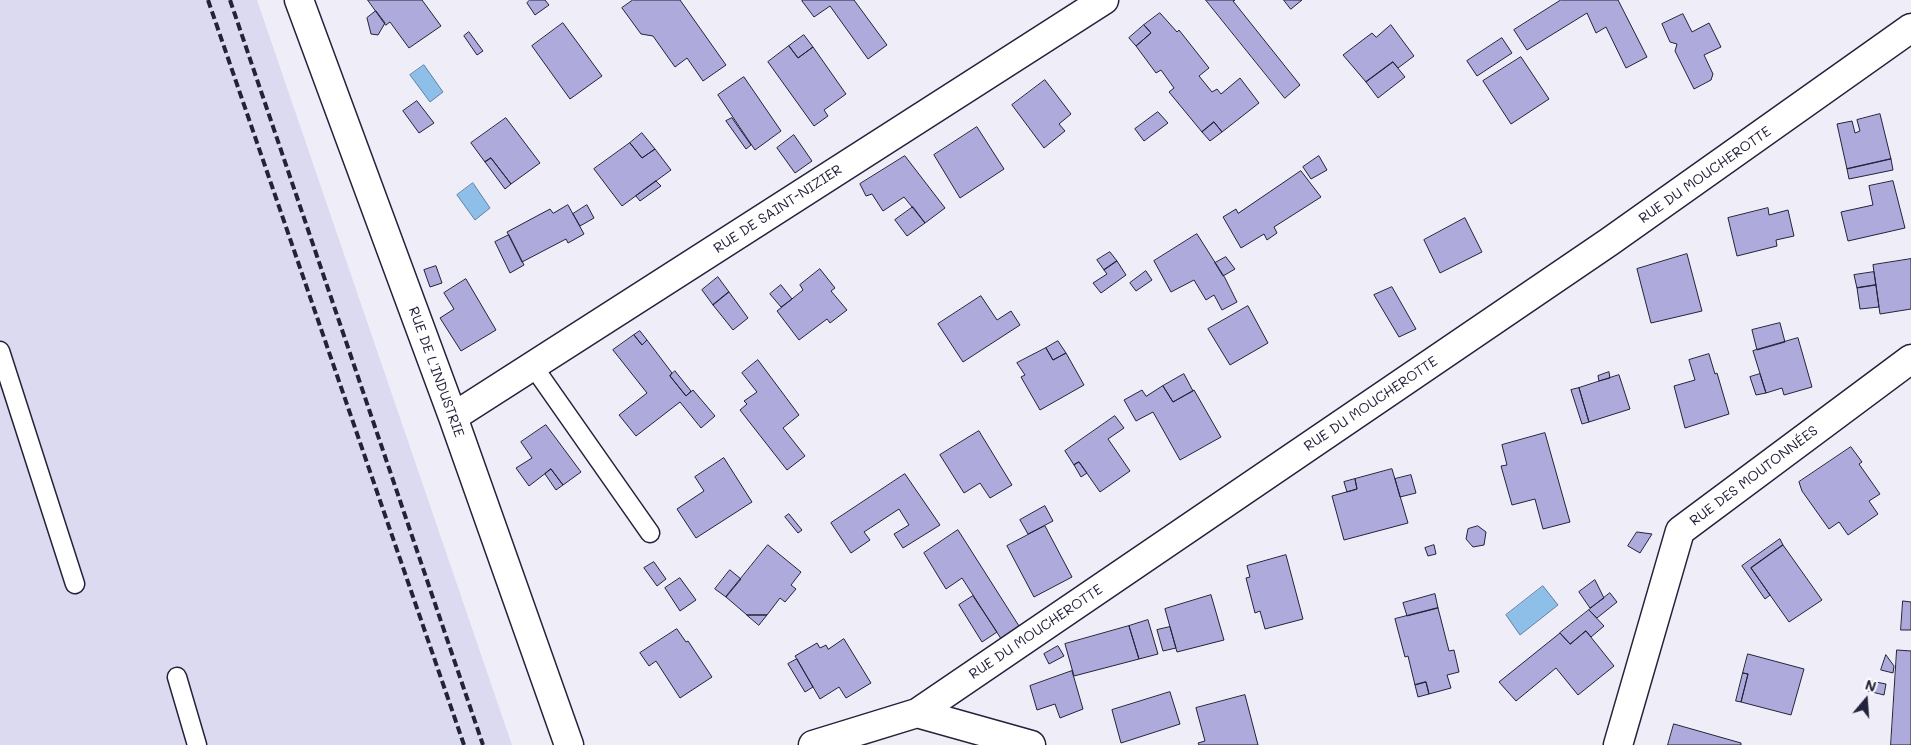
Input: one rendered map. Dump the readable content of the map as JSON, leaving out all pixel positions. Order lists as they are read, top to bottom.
{
  "streets": {
    "street": [
      "RUE DU MOUCHEROTTE",
      "RUE DE SAINT-NIZIER",
      "RUE DE L'INDUSTRIE",
      "RUE DES MOUTONNÉES"
    ]
  },
  "crossings": [
    ["RUE DE SAINT-NIZIER", "RUE DE L'INDUSTRIE"]
  ],
  "north": "top"
}
